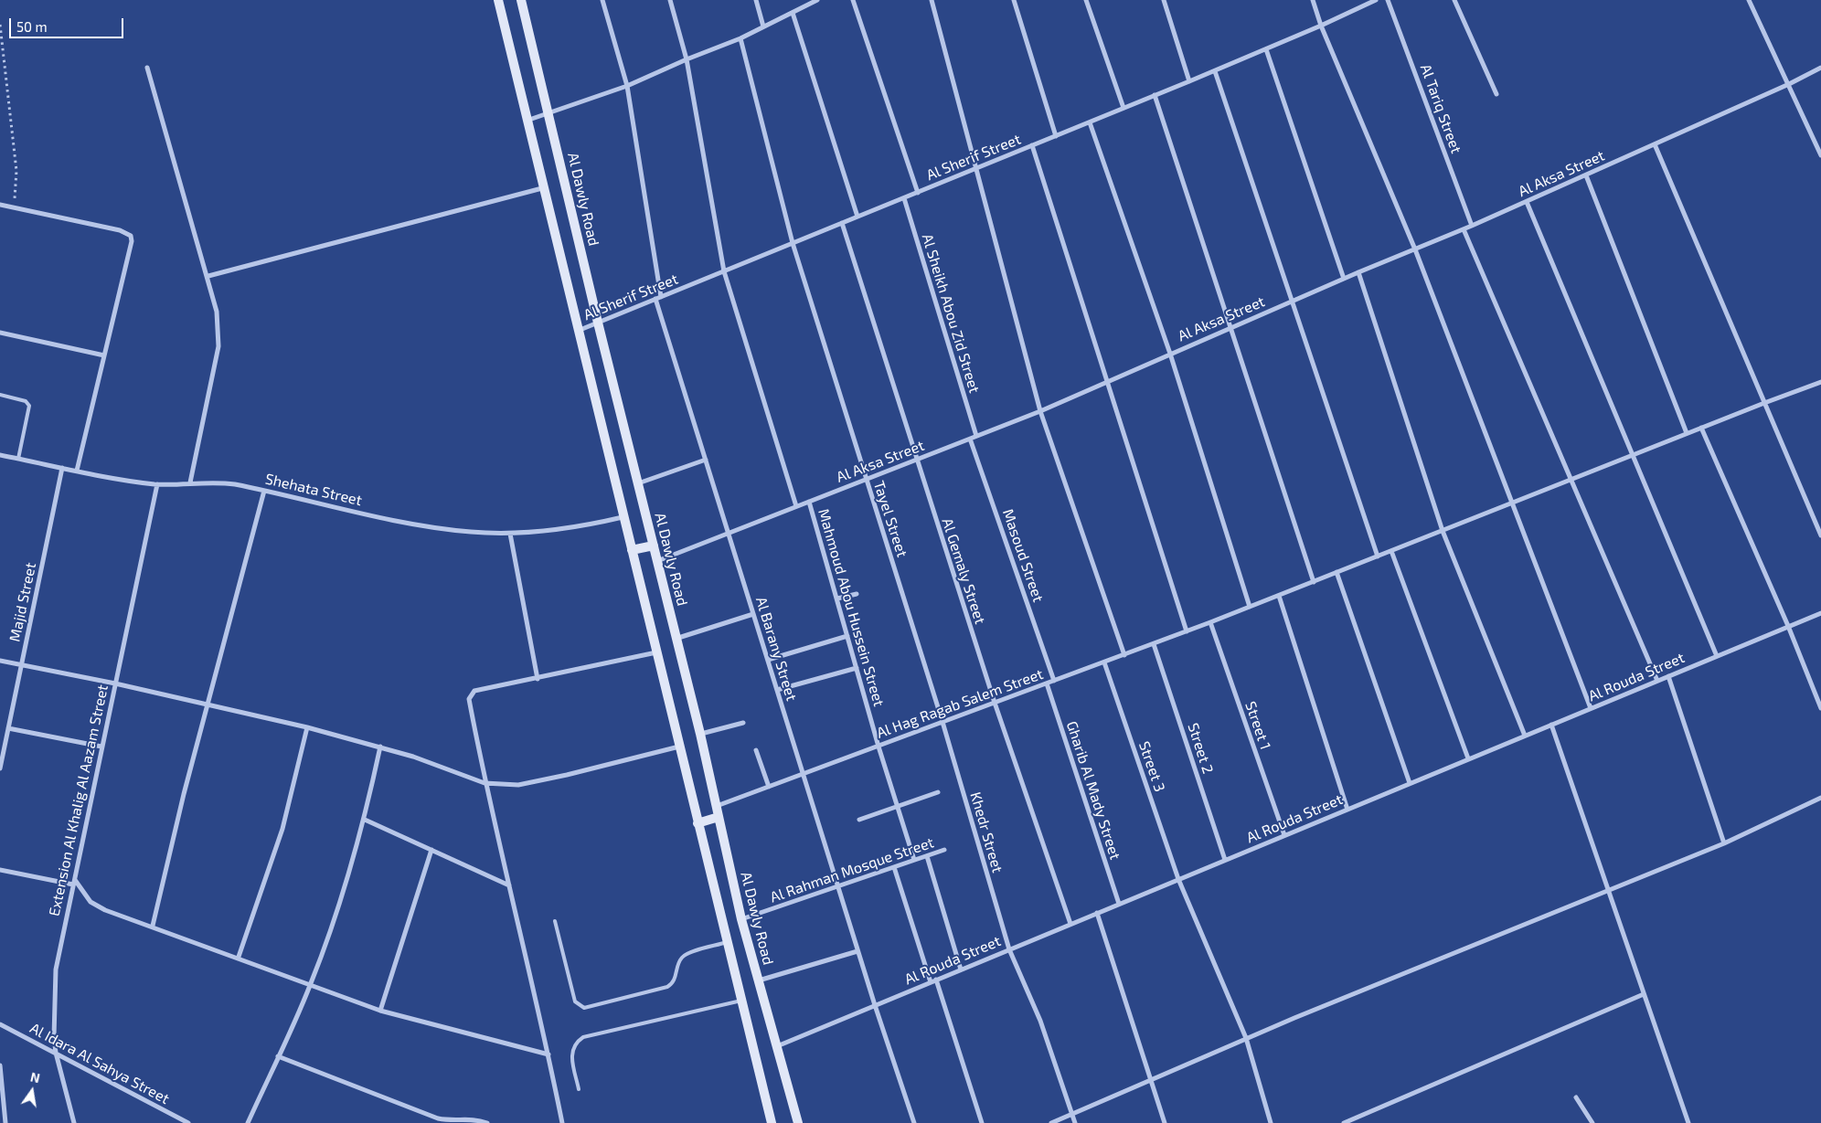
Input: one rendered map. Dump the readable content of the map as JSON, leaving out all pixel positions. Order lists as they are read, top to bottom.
{
  "streets": {
    "street": [
      "Al Tariq Street",
      "Al Sherif Street",
      "Al Aksa Street",
      "Al Dawly Road",
      "Al Sheikh Abou Zid Street",
      "Shehata Street",
      "Tayel Street",
      "Masoud Street",
      "Al Gemaly Street",
      "Majid Street",
      "Mahmoud Abou Hussein Street",
      "Al Barany Street",
      "Al Rouda Street",
      "Al Hag Ragab Salem Street",
      "Street 1",
      "Street 2",
      "Street 3",
      "Gharib Al Mady Street",
      "Extension Al Khalig Al Aazam Street",
      "Khedr Street",
      "Al Rahman Mosque Street",
      "Al Idara Al Sahya Street"
    ]
  },
  "crossings": [
    ["Al Tariq Street", "Al Aksa Street"],
    ["Al Sherif Street", "Al Dawly Road"],
    ["Al Sherif Street", "Al Sheikh Abou Zid Street"],
    ["Al Sherif Street", "Tayel Street"],
    ["Al Sherif Street", "Al Gemaly Street"],
    ["Al Sherif Street", "Mahmoud Abou Hussein Street"],
    ["Al Sherif Street", "Al Barany Street"],
    ["Al Aksa Street", "Al Dawly Road"],
    ["Al Aksa Street", "Al Sheikh Abou Zid Street"],
    ["Al Aksa Street", "Tayel Street"],
    ["Al Aksa Street", "Masoud Street"],
    ["Al Aksa Street", "Al Gemaly Street"],
    ["Al Aksa Street", "Mahmoud Abou Hussein Street"],
    ["Al Aksa Street", "Al Barany Street"],
    ["Al Dawly Road", "Al Rouda Street"],
    ["Al Dawly Road", "Al Hag Ragab Salem Street"],
    ["Al Dawly Road", "Al Rahman Mosque Street"],
    ["Shehata Street", "Majid Street"],
    ["Shehata Street", "Extension Al Khalig Al Aazam Street"],
    ["Tayel Street", "Al Hag Ragab Salem Street"],
    ["Tayel Street", "Khedr Street"],
    ["Masoud Street", "Al Hag Ragab Salem Street"],
    ["Al Gemaly Street", "Al Rouda Street"],
    ["Al Gemaly Street", "Al Hag Ragab Salem Street"],
    ["Mahmoud Abou Hussein Street", "Al Hag Ragab Salem Street"],
    ["Mahmoud Abou Hussein Street", "Al Rahman Mosque Street"],
    ["Al Barany Street", "Al Rouda Street"],
    ["Al Barany Street", "Al Hag Ragab Salem Street"],
    ["Al Barany Street", "Al Rahman Mosque Street"],
    ["Al Rouda Street", "Street 1"],
    ["Al Rouda Street", "Street 2"],
    ["Al Rouda Street", "Street 3"],
    ["Al Rouda Street", "Gharib Al Mady Street"],
    ["Al Rouda Street", "Khedr Street"],
    ["Al Hag Ragab Salem Street", "Street 1"],
    ["Al Hag Ragab Salem Street", "Street 2"],
    ["Al Hag Ragab Salem Street", "Street 3"],
    ["Al Hag Ragab Salem Street", "Gharib Al Mady Street"],
    ["Al Hag Ragab Salem Street", "Khedr Street"],
    ["Extension Al Khalig Al Aazam Street", "Al Idara Al Sahya Street"]
  ],
  "scale_bar": "50 m",
  "north": "top"
}
